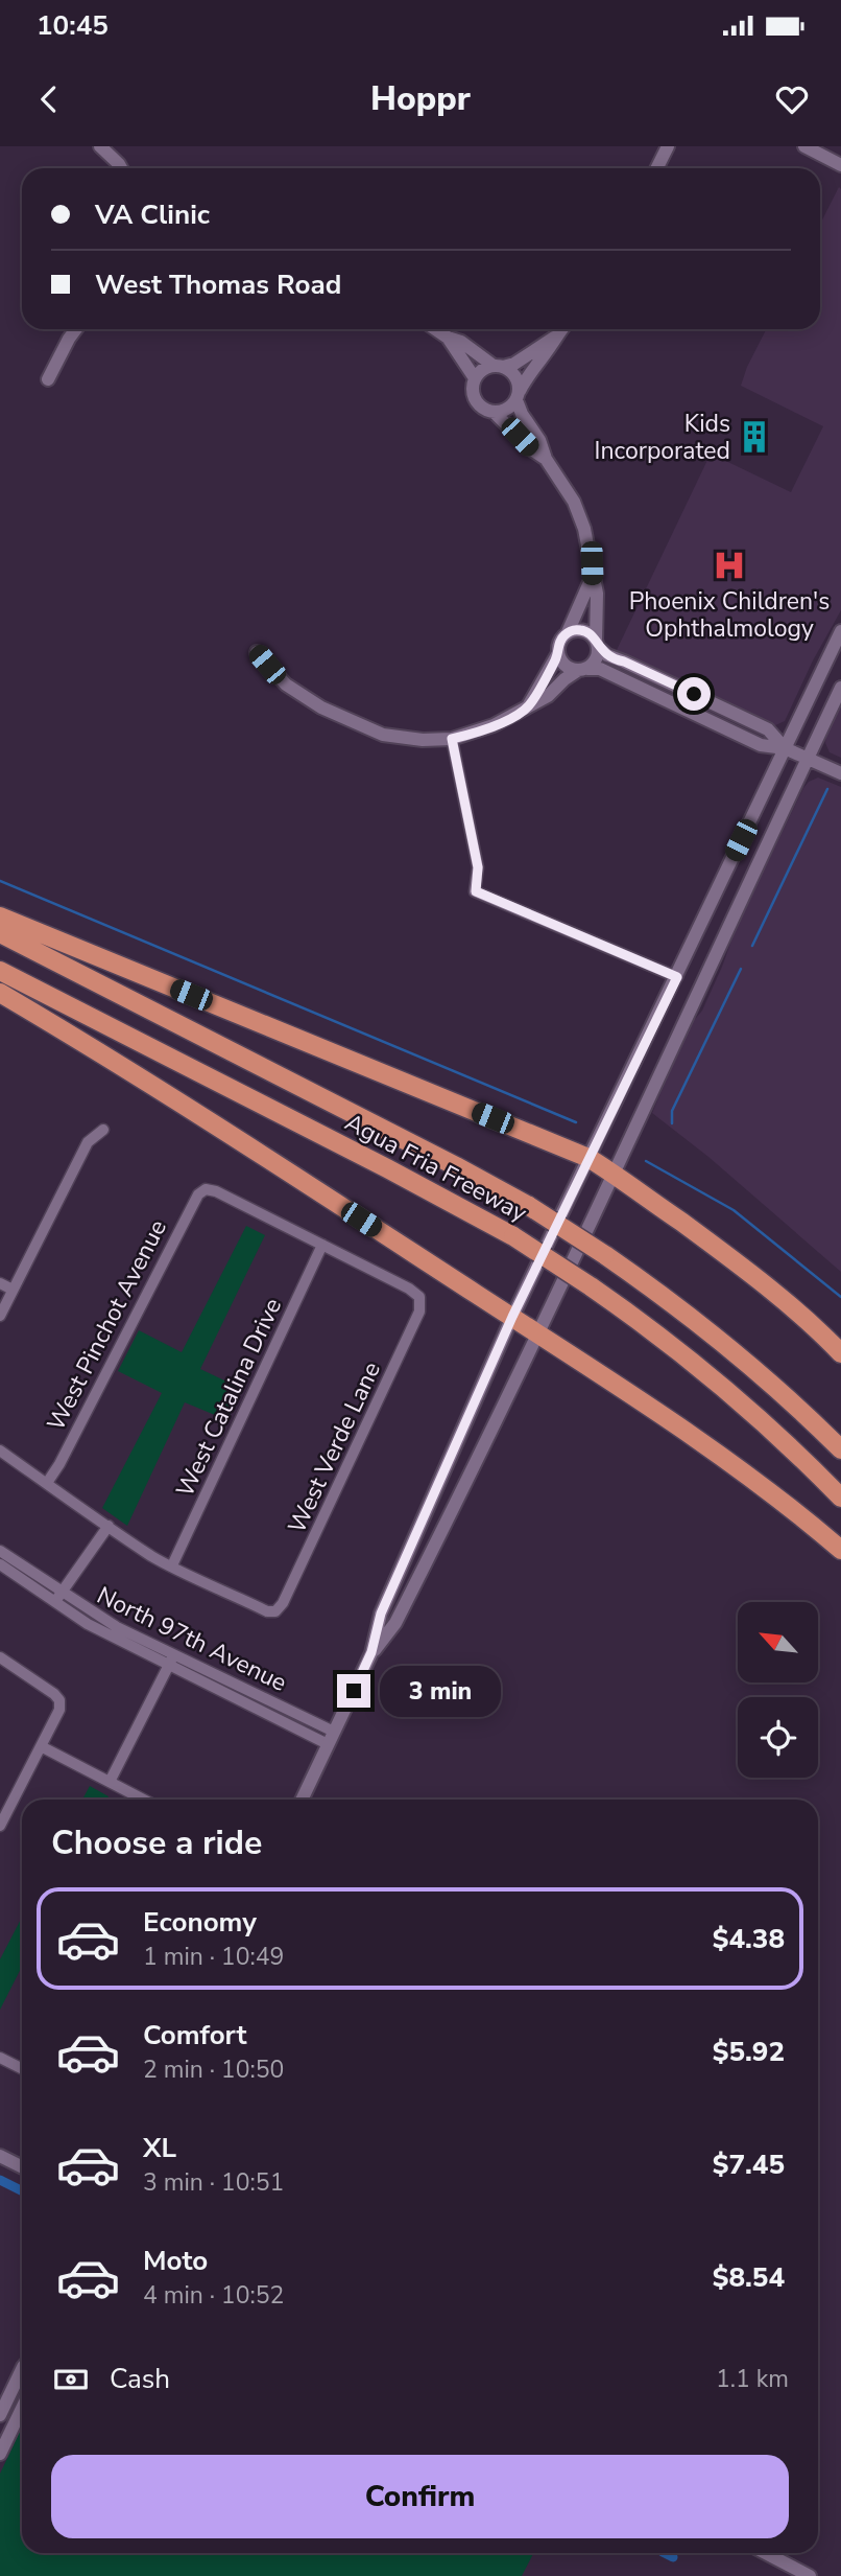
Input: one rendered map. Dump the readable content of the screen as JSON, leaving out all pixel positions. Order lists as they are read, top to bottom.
{
  "streets": {
    "highway": ["Agua Fria Freeway"],
    "street": [
      "West Pinchot Avenue",
      "West Catalina Drive",
      "West Verde Lane",
      "North 97th Avenue"
    ]
  },
  "crossings": [
    ["West Pinchot Avenue", "West Catalina Drive"],
    ["West Pinchot Avenue", "West Verde Lane"],
    ["West Catalina Drive", "West Verde Lane"]
  ],
  "places": {
    "building": ["Kids Incorporated"],
    "hospital": ["Phoenix Children's Ophthalmology"]
  },
  "north": "top left",
  "page": {
    "status": "10:45",
    "header": "Hoppr",
    "banner": ["VA Clinic", "West Thomas Road"],
    "bubble": "3 min",
    "heading": "Choose a ride",
    "list": [
      {
        "name": "Economy",
        "note": "1 min · 10:49",
        "value": "$4.38"
      },
      {
        "name": "Comfort",
        "note": "2 min · 10:50",
        "value": "$5.92"
      },
      {
        "name": "XL",
        "note": "3 min · 10:51",
        "value": "$7.45"
      },
      {
        "name": "Moto",
        "note": "4 min · 10:52",
        "value": "$8.54"
      }
    ],
    "pay": ["Cash", "1.1 km"],
    "buttons": "Confirm"
  }
}
